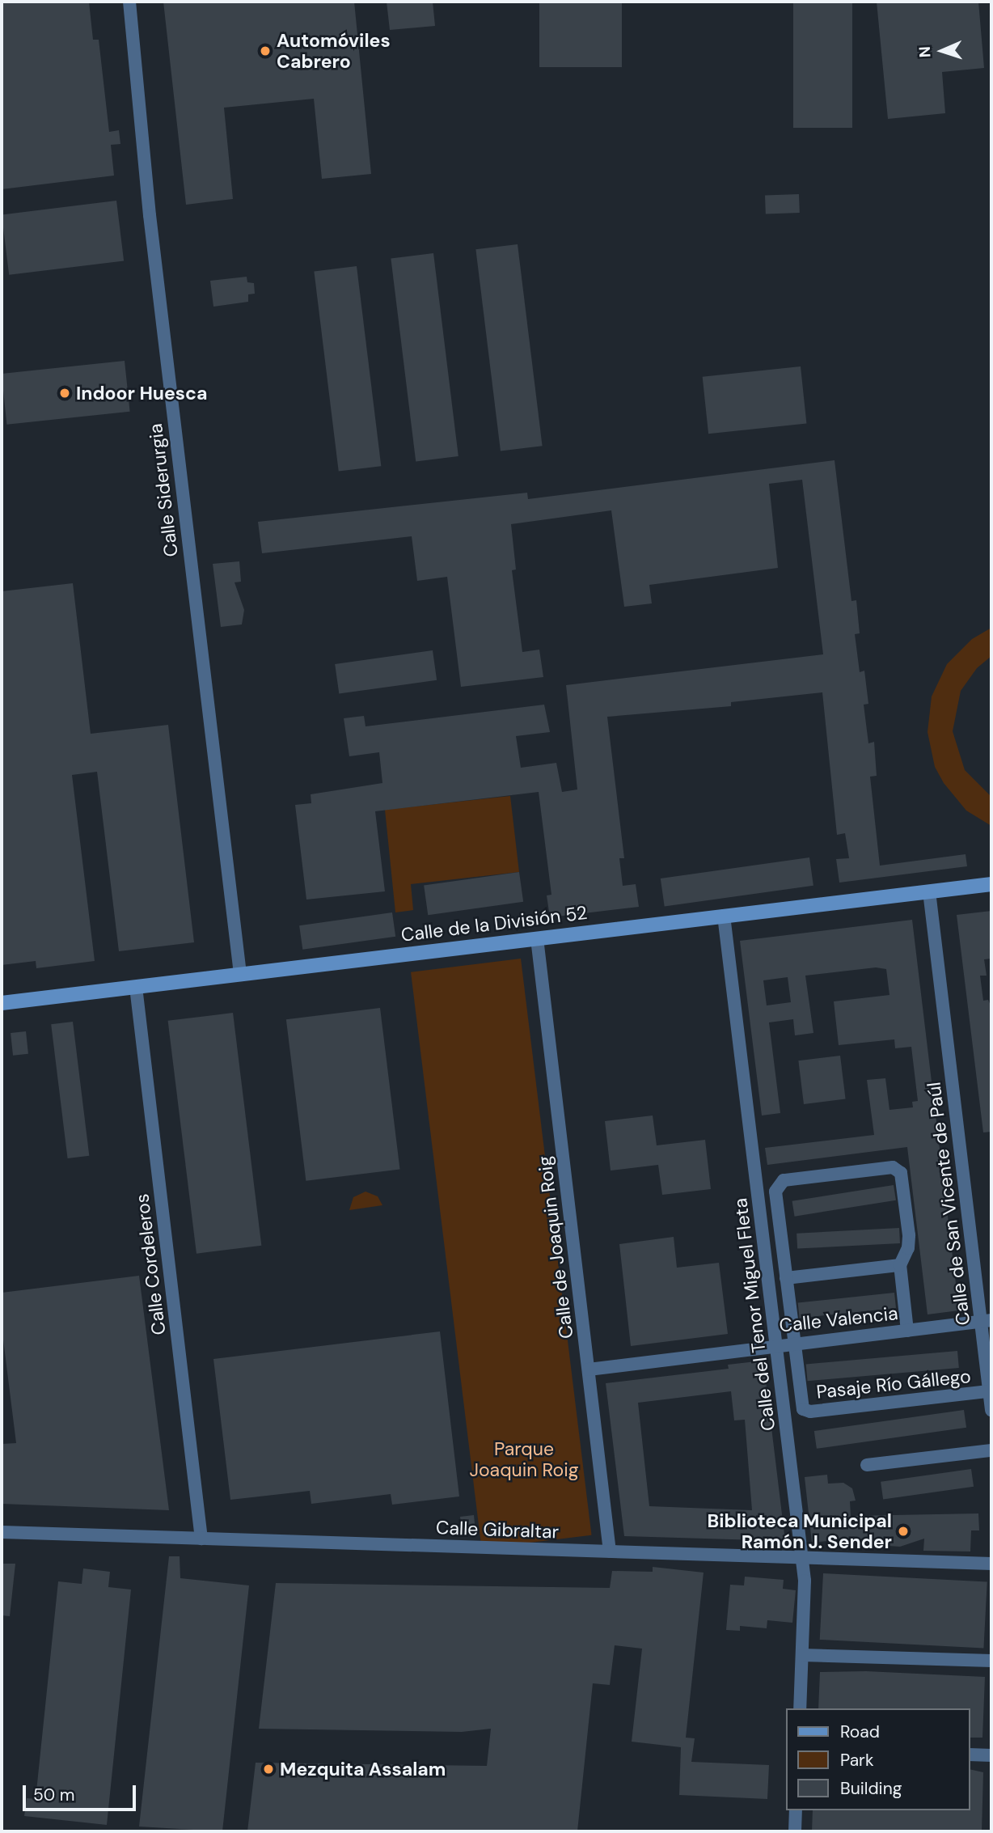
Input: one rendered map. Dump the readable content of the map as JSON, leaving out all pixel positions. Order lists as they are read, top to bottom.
{
  "streets": {
    "main road": ["Calle de la División 52"],
    "street": [
      "Calle Siderurgia",
      "Calle de San Vicente de Paúl",
      "Calle de Joaquin Roig",
      "Calle Cordeleros",
      "Calle del Tenor Miguel Fleta",
      "Calle Valencia",
      "Pasaje Río Gállego",
      "Calle Gibraltar"
    ]
  },
  "crossings": [
    ["Calle Siderurgia", "Calle de la División 52"],
    ["Calle de la División 52", "Calle de San Vicente de Paúl"],
    ["Calle de la División 52", "Calle de Joaquin Roig"],
    ["Calle de la División 52", "Calle Cordeleros"],
    ["Calle de la División 52", "Calle del Tenor Miguel Fleta"],
    ["Calle de San Vicente de Paúl", "Calle Valencia"],
    ["Calle de San Vicente de Paúl", "Pasaje Río Gállego"],
    ["Calle de Joaquin Roig", "Calle Valencia"],
    ["Calle de Joaquin Roig", "Calle Gibraltar"],
    ["Calle Cordeleros", "Calle Gibraltar"],
    ["Calle del Tenor Miguel Fleta", "Calle Valencia"],
    ["Calle del Tenor Miguel Fleta", "Calle Gibraltar"],
    ["Calle Valencia", "Pasaje Río Gállego"]
  ],
  "parks": ["Parque Joaquin Roig"],
  "places": [
    "Automóviles Cabrero",
    "Indoor Huesca",
    "Biblioteca Municipal Ramón J. Sender",
    "Mezquita Assalam"
  ],
  "legend": ["Road", "Park", "Building"],
  "scale_bar": "50 m",
  "north": "left"
}
